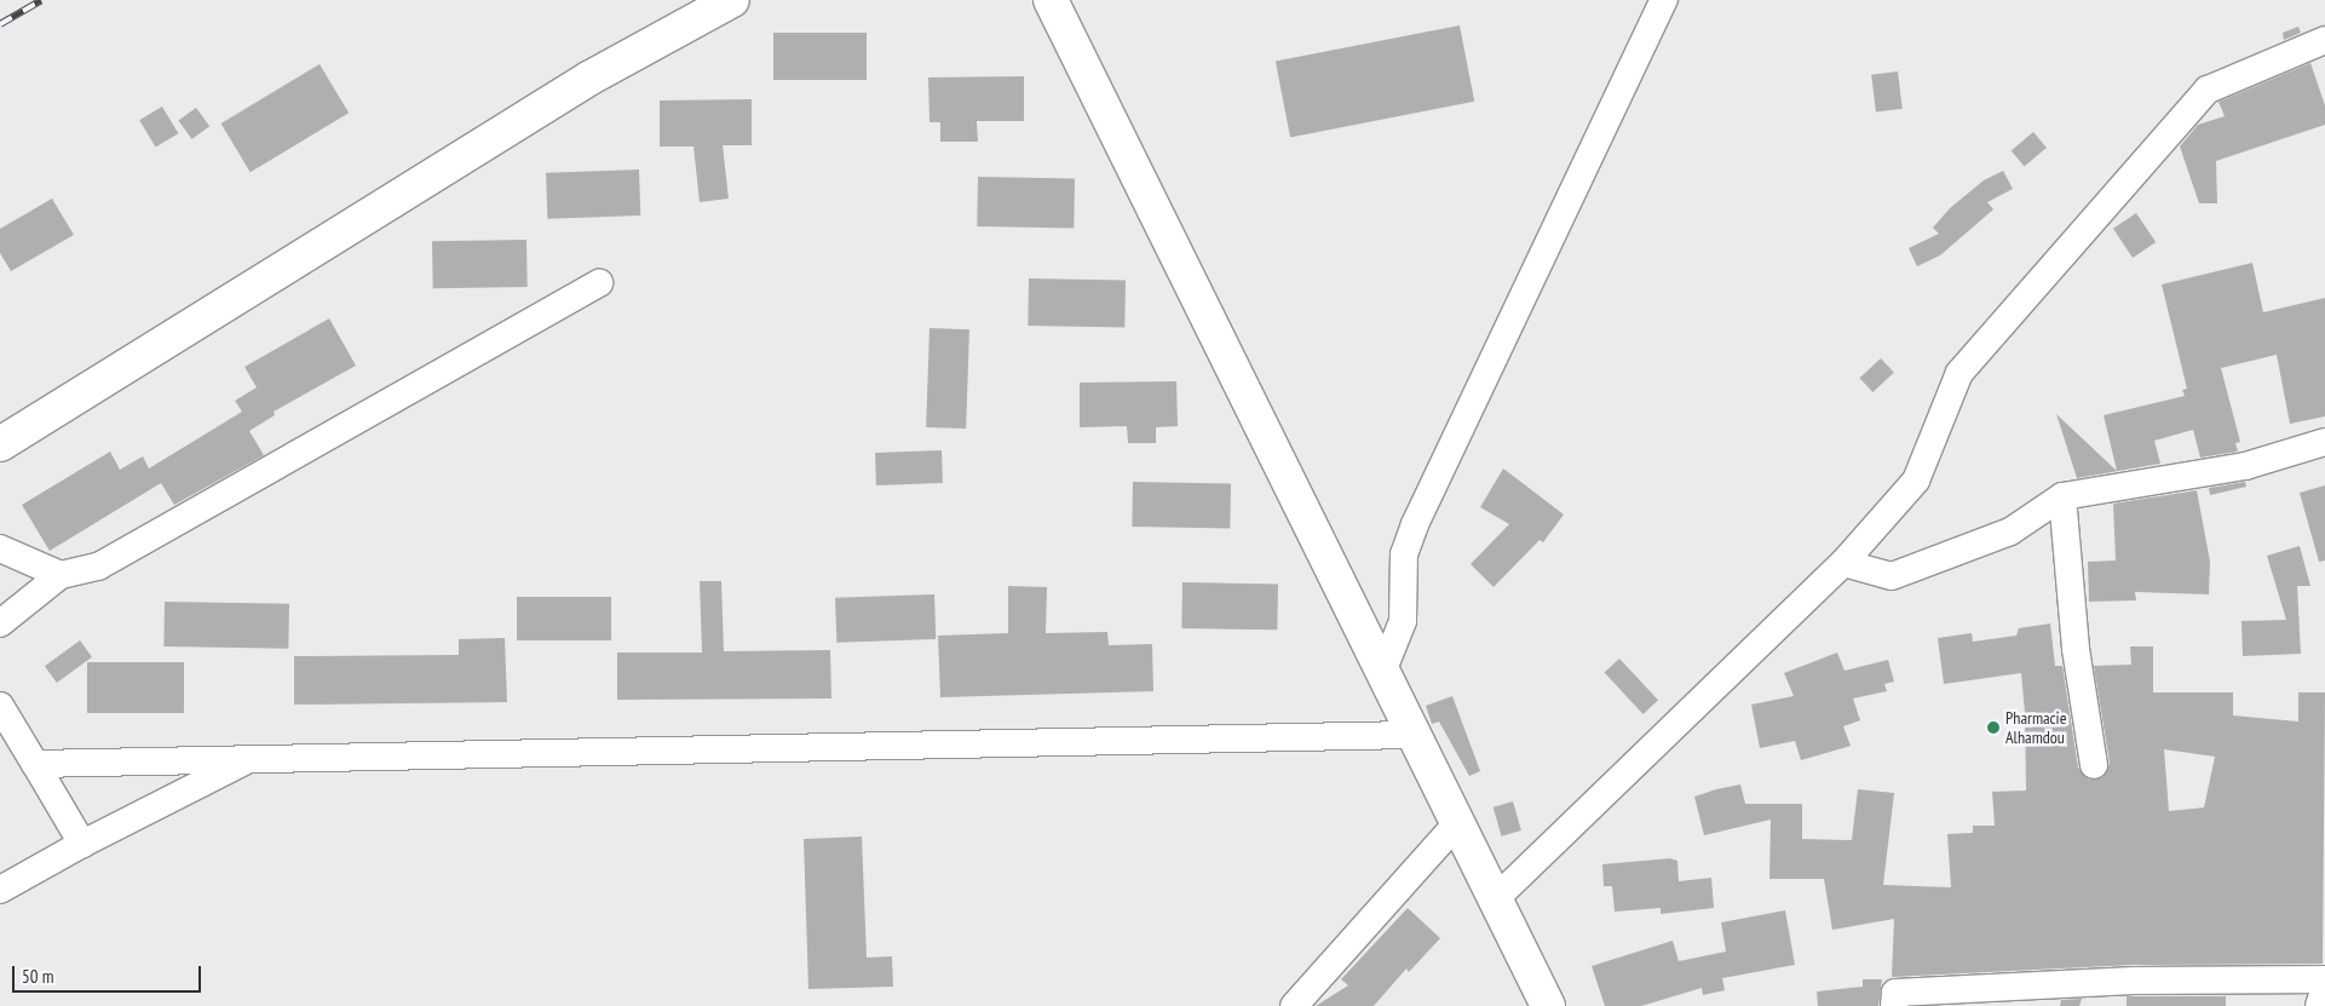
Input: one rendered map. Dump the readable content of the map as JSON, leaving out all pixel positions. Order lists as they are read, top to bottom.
{
  "places": ["Pharmacie Alhamdou"],
  "scale_bar": "50 m"
}
